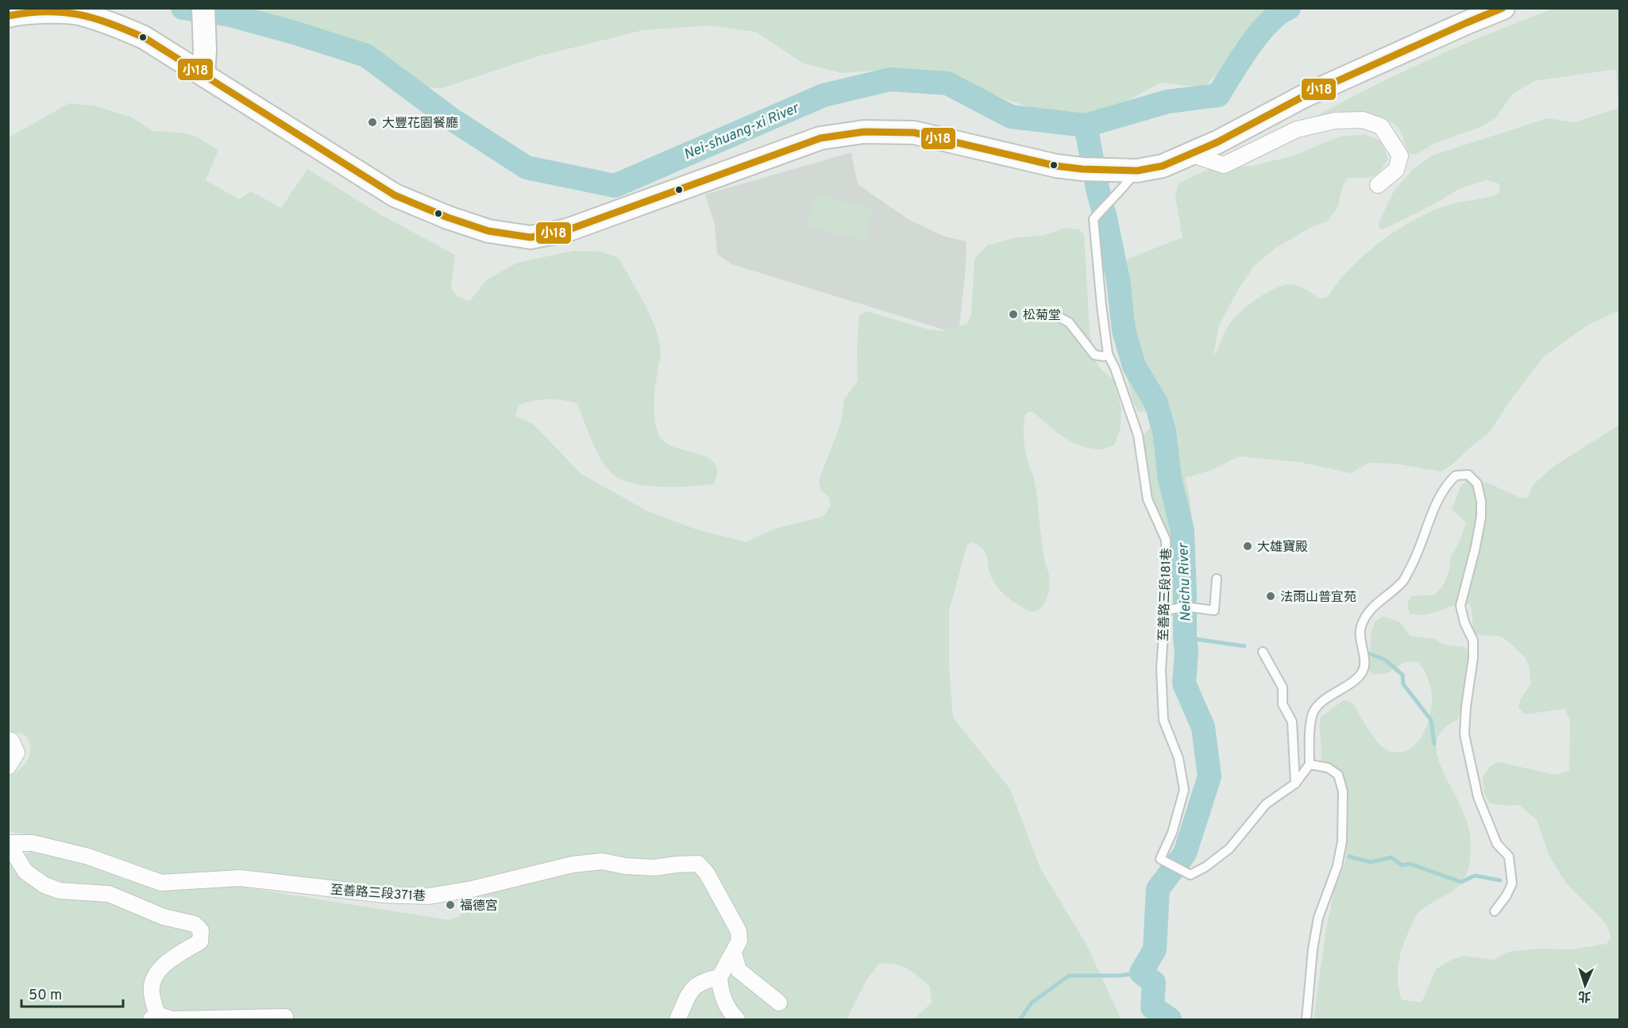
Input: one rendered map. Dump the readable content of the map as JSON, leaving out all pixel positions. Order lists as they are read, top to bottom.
{
  "streets": {
    "street": ["至善路三段371巷"],
    "lane": ["至善路三段181巷"]
  },
  "water": ["Nei-shuang-xi River", "Neichu River"],
  "places": [
    "大豐花園餐廳",
    "松菊堂",
    "大雄寶殿",
    "法雨山普宜苑",
    "福德宮"
  ],
  "lines": ["transit line 小18"],
  "scale_bar": "50 m",
  "north": "bottom"
}
